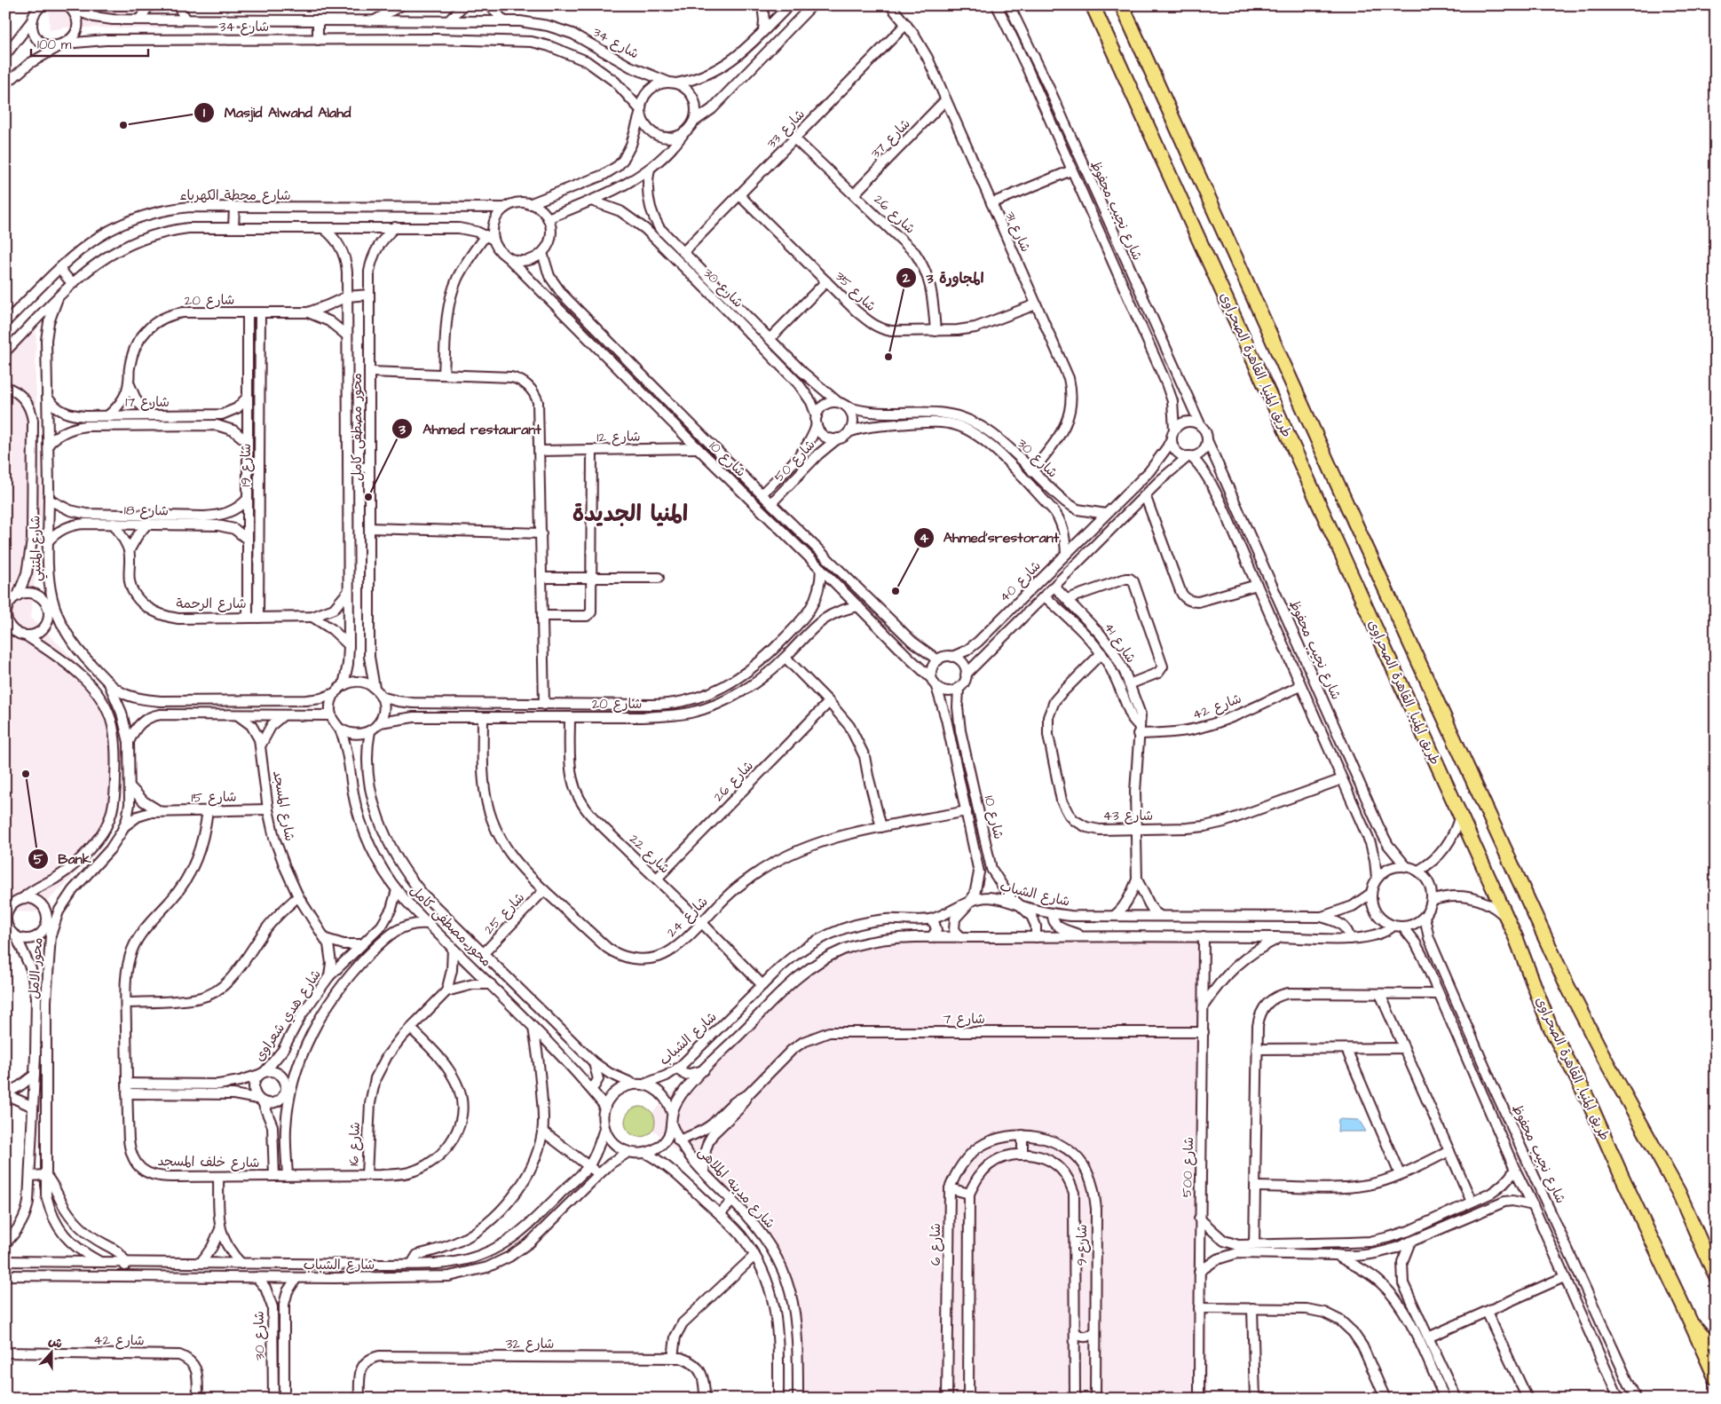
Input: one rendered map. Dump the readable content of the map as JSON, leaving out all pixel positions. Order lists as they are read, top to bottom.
{
  "streets": {
    "highway": ["طريق المنيا, القاهرة الصحراوى"],
    "street": [
      "شارع 34",
      "شارع 33",
      "شارع 37",
      "شارع محطة الكهرباء",
      "شارع نجيب محفوظ",
      "شارع 26",
      "شارع 31",
      "شارع 30",
      "شارع 35",
      "شارع 20",
      "شارع 17",
      "محور مصطفى كامل",
      "شارع 12",
      "شارع 10",
      "شارع 50",
      "شارع 19",
      "شارع 18",
      "شارع المتنبي",
      "شارع 40",
      "شارع الرحمة",
      "شارع 41",
      "شارع 42",
      "شارع 15",
      "شارع المسجد",
      "شارع 43",
      "شارع 22",
      "شارع الشباب",
      "شارع 25",
      "شارع 24",
      "محور الامل",
      "شارع هدي شعراوى",
      "شارع 7",
      "شارع 16",
      "شارع خلف المسجد",
      "شارع 500",
      "شارع مدينه الملاهى",
      "شارع 6",
      "شارع 9",
      "شارع 32"
    ]
  },
  "crossings": [
    ["شارع 33", "شارع 26"],
    ["شارع 33", "شارع 31"],
    ["شارع 33", "شارع 30"],
    ["شارع 33", "شارع 35"],
    ["شارع 37", "شارع 26"],
    ["شارع 37", "شارع 31"],
    ["شارع محطة الكهرباء", "شارع 10"],
    ["شارع نجيب محفوظ", "شارع 40"],
    ["شارع نجيب محفوظ", "شارع 42"],
    ["شارع نجيب محفوظ", "شارع 43"],
    ["شارع نجيب محفوظ", "شارع الشباب"],
    ["شارع 26", "شارع 35"],
    ["شارع 26", "شارع 22"],
    ["شارع 31", "شارع 30"],
    ["شارع 31", "شارع 35"],
    ["شارع 30", "شارع 50"],
    ["شارع 30", "شارع 40"],
    ["شارع 30", "شارع الشباب"],
    ["شارع 20", "شارع 17"],
    ["شارع 20", "محور مصطفى كامل"],
    ["شارع 20", "شارع 10"],
    ["شارع 20", "شارع 19"],
    ["شارع 20", "شارع المتنبي"],
    ["شارع 20", "شارع 22"],
    ["شارع 20", "شارع 24"],
    ["شارع 17", "شارع 19"],
    ["شارع 17", "شارع المتنبي"],
    ["محور مصطفى كامل", "شارع المتنبي"],
    ["محور مصطفى كامل", "شارع الرحمة"],
    ["محور مصطفى كامل", "شارع الشباب"],
    ["محور مصطفى كامل", "شارع 25"],
    ["محور مصطفى كامل", "شارع هدي شعراوى"],
    ["محور مصطفى كامل", "شارع مدينه الملاهى"],
    ["شارع 12", "شارع 10"],
    ["شارع 10", "شارع 50"],
    ["شارع 10", "شارع 40"],
    ["شارع 10", "شارع الشباب"],
    ["شارع 10", "شارع 24"],
    ["شارع 19", "شارع 18"],
    ["شارع 19", "شارع الرحمة"],
    ["شارع 18", "شارع المتنبي"],
    ["شارع 18", "شارع الرحمة"],
    ["شارع المتنبي", "محور الامل"],
    ["شارع 41", "شارع 42"],
    ["شارع 41", "شارع 43"],
    ["شارع 41", "شارع الشباب"],
    ["شارع 15", "شارع المسجد"],
    ["شارع 15", "محور الامل"],
    ["شارع 15", "شارع خلف المسجد"],
    ["شارع المسجد", "محور الامل"],
    ["شارع المسجد", "شارع هدي شعراوى"],
    ["شارع المسجد", "شارع خلف المسجد"],
    ["شارع 22", "شارع الشباب"],
    ["شارع 22", "شارع 24"],
    ["شارع الشباب", "محور الامل"],
    ["شارع الشباب", "شارع مدينه الملاهى"],
    ["شارع 25", "شارع 24"],
    ["محور الامل", "شارع خلف المسجد"],
    ["شارع هدي شعراوى", "شارع خلف المسجد"],
    ["شارع 7", "شارع 500"],
    ["شارع 7", "شارع مدينه الملاهى"],
    ["شارع 16", "شارع خلف المسجد"],
    ["شارع 6", "شارع 9"]
  ],
  "districts": ["المنيا الجديدة"],
  "places": [
    "Masjid Alwahd Alahd",
    "المجاورة 3",
    "Ahmed restaurant",
    "Ahmed'srestorant",
    "Bank"
  ],
  "scale_bar": "100 m",
  "north": "top"
}
